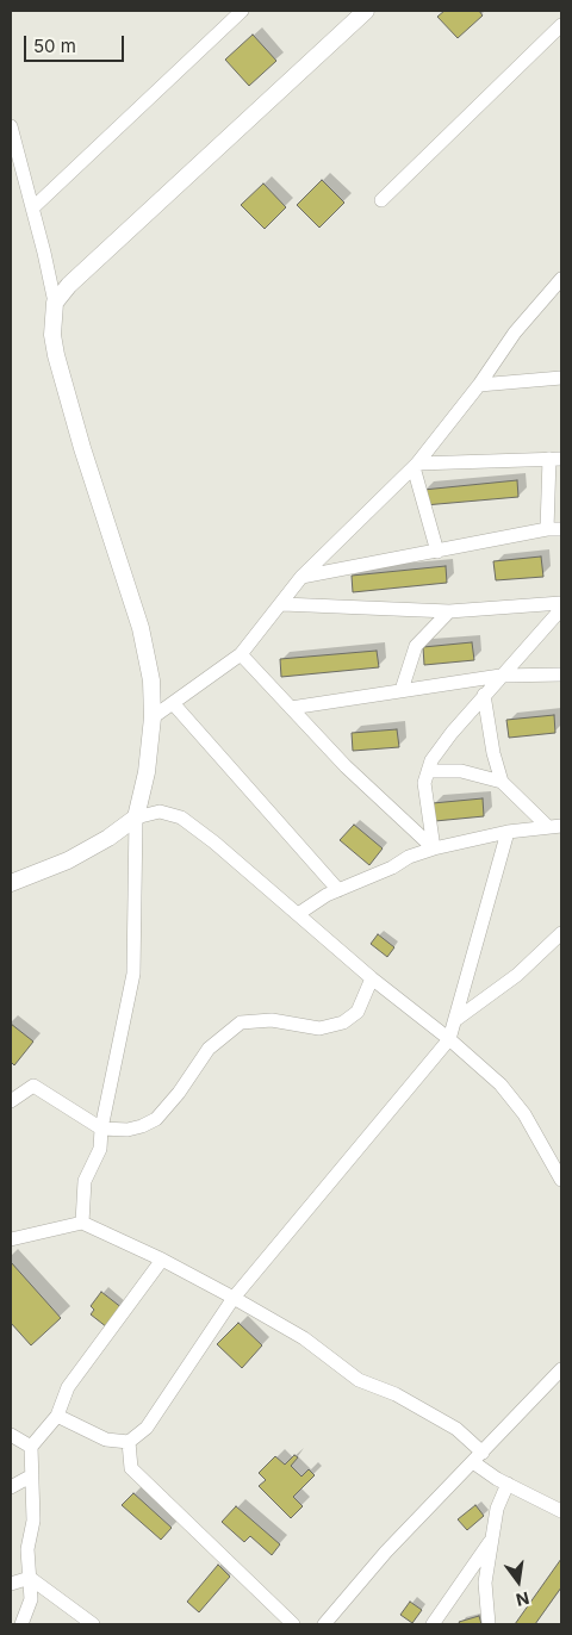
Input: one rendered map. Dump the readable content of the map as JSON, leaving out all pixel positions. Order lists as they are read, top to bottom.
{
  "scale_bar": "50 m",
  "north": "bottom"
}
